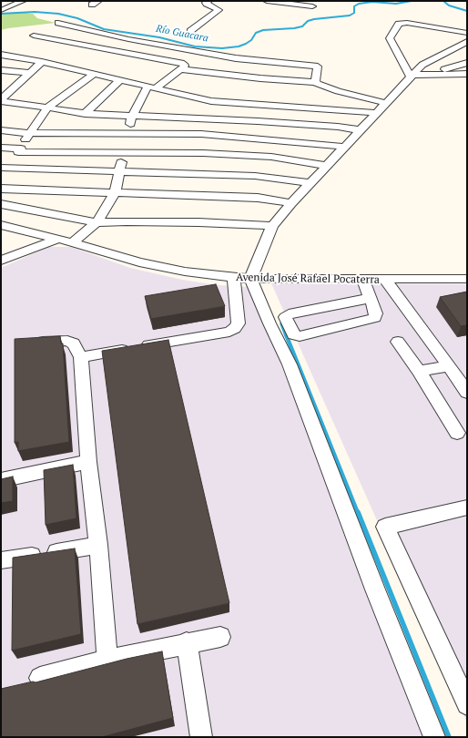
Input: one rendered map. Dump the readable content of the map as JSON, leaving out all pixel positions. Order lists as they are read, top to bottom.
{
  "streets": {
    "street": ["Avenida José Rafael Pocaterra"]
  },
  "water": ["Río Guacara"]
}
